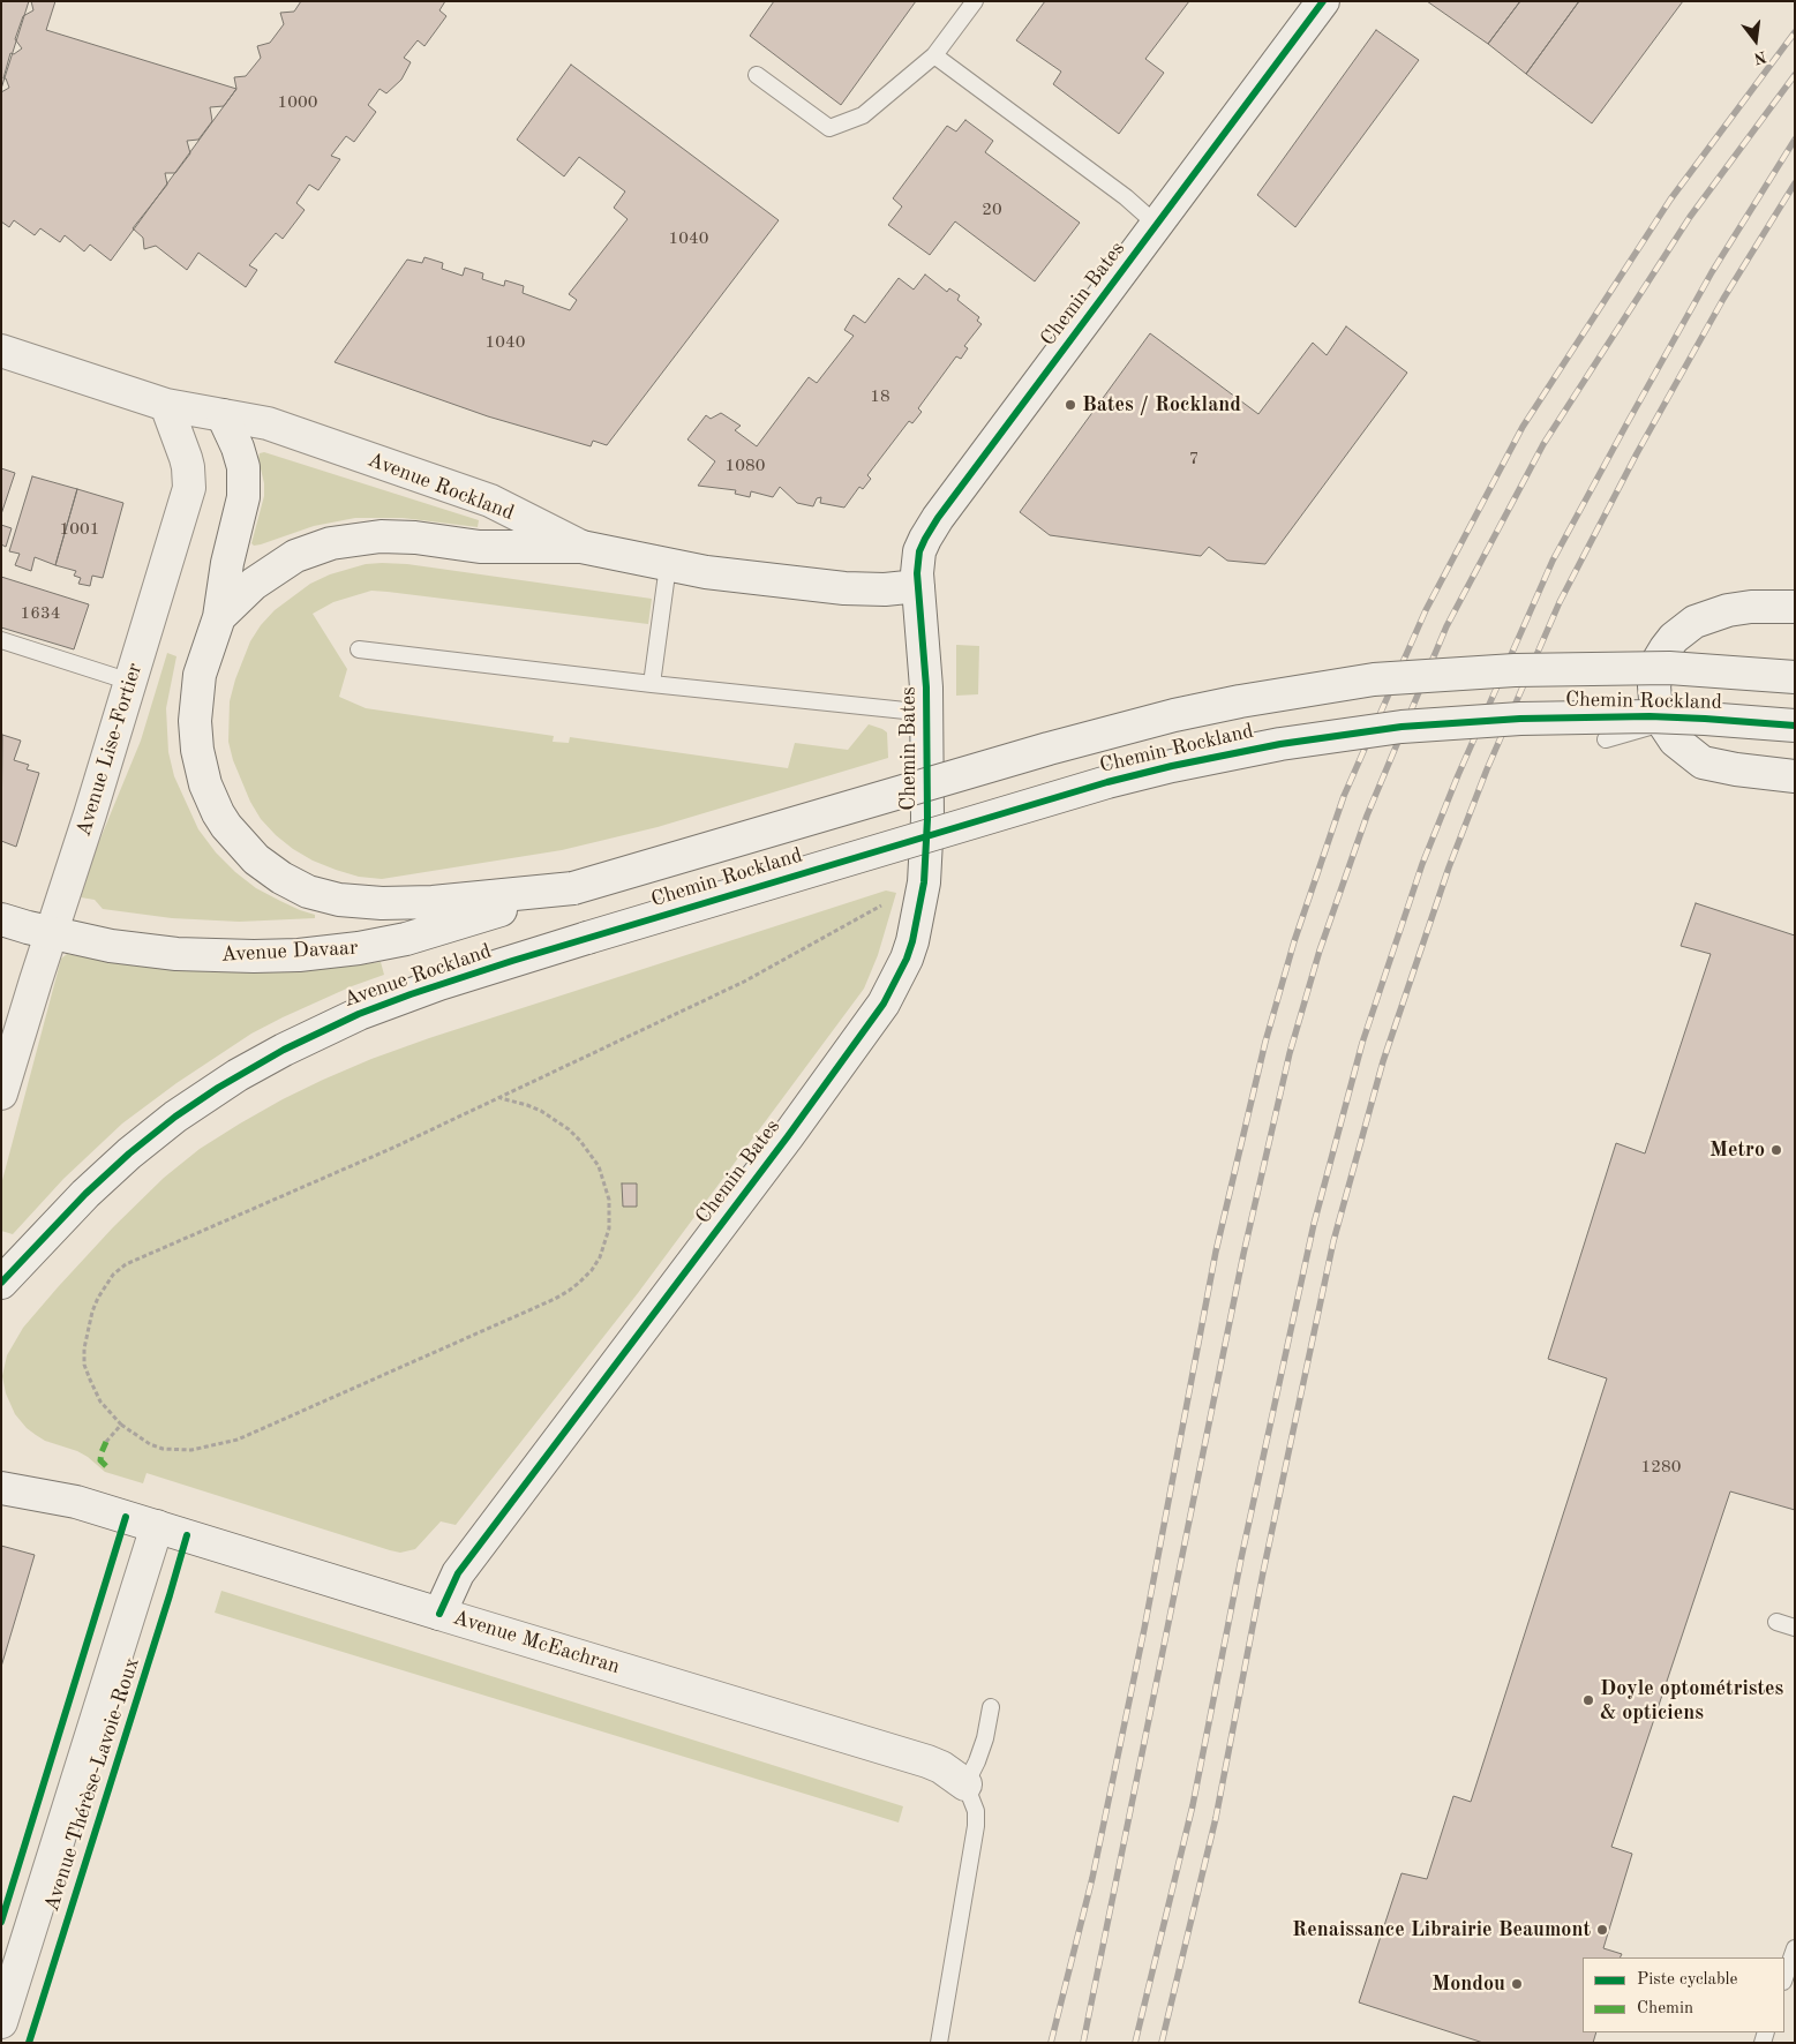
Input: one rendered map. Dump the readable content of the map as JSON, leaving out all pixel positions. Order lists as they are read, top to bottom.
{
  "streets": {
    "street": [
      "Chemin Bates",
      "Avenue Rockland",
      "Chemin Rockland",
      "Avenue Lise-Fortier",
      "Avenue Davaar",
      "Avenue McEachran",
      "Avenue Thérèse-Lavoie-Roux"
    ]
  },
  "crossings": [
    ["Chemin Bates", "Avenue Rockland"],
    ["Chemin Bates", "Avenue McEachran"],
    ["Avenue Rockland", "Chemin Rockland"],
    ["Avenue Rockland", "Avenue Lise-Fortier"],
    ["Chemin Rockland", "Avenue Davaar"],
    ["Avenue Lise-Fortier", "Avenue Davaar"],
    ["Avenue McEachran", "Avenue Thérèse-Lavoie-Roux"]
  ],
  "places": [
    "Bates / Rockland",
    "Metro",
    "Doyle optométristes & opticiens",
    "Renaissance Librairie Beaumont",
    "Mondou"
  ],
  "house_numbers": [
    "1000",
    "20",
    "1040",
    "1040",
    "18",
    "7",
    "1080",
    "1001",
    "1634",
    "1280"
  ],
  "legend": ["Piste cyclable", "Chemin"],
  "north": "bottom"
}
